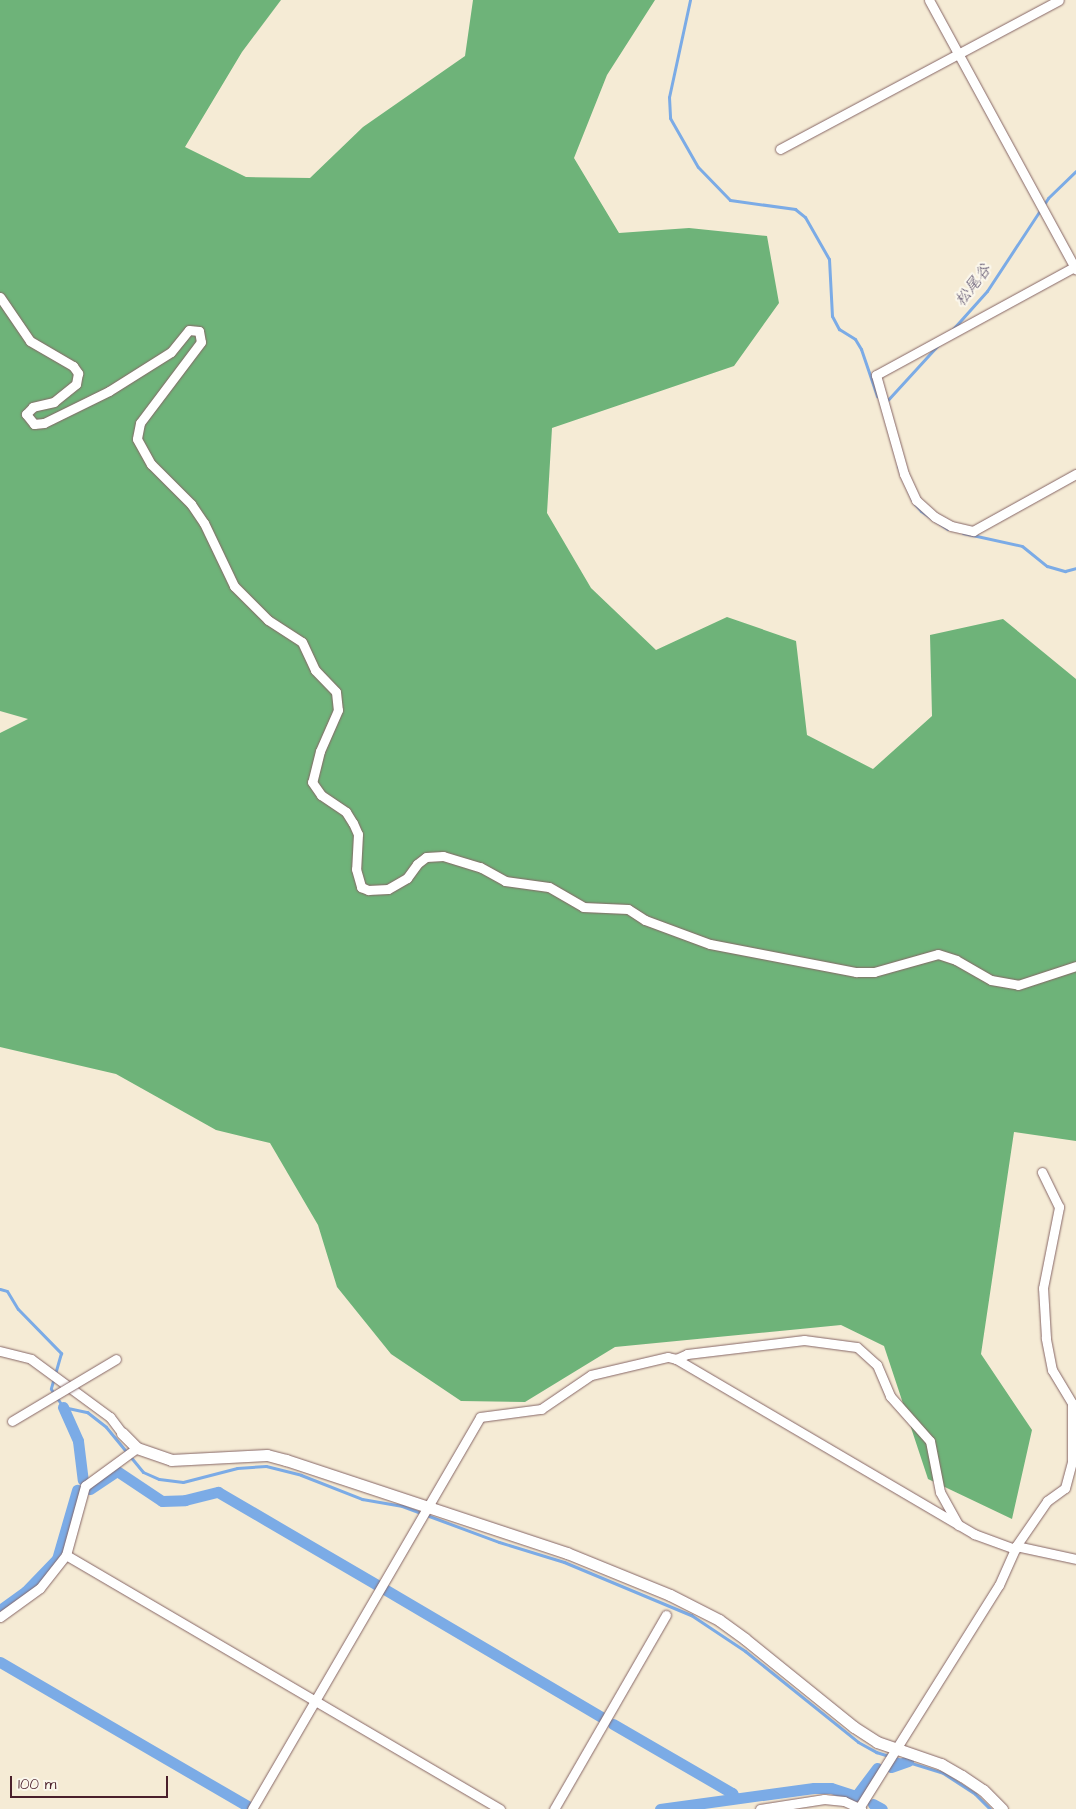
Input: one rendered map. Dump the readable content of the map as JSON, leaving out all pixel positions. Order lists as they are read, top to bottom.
{
  "water": ["松尾谷"],
  "scale_bar": "100 m"
}
